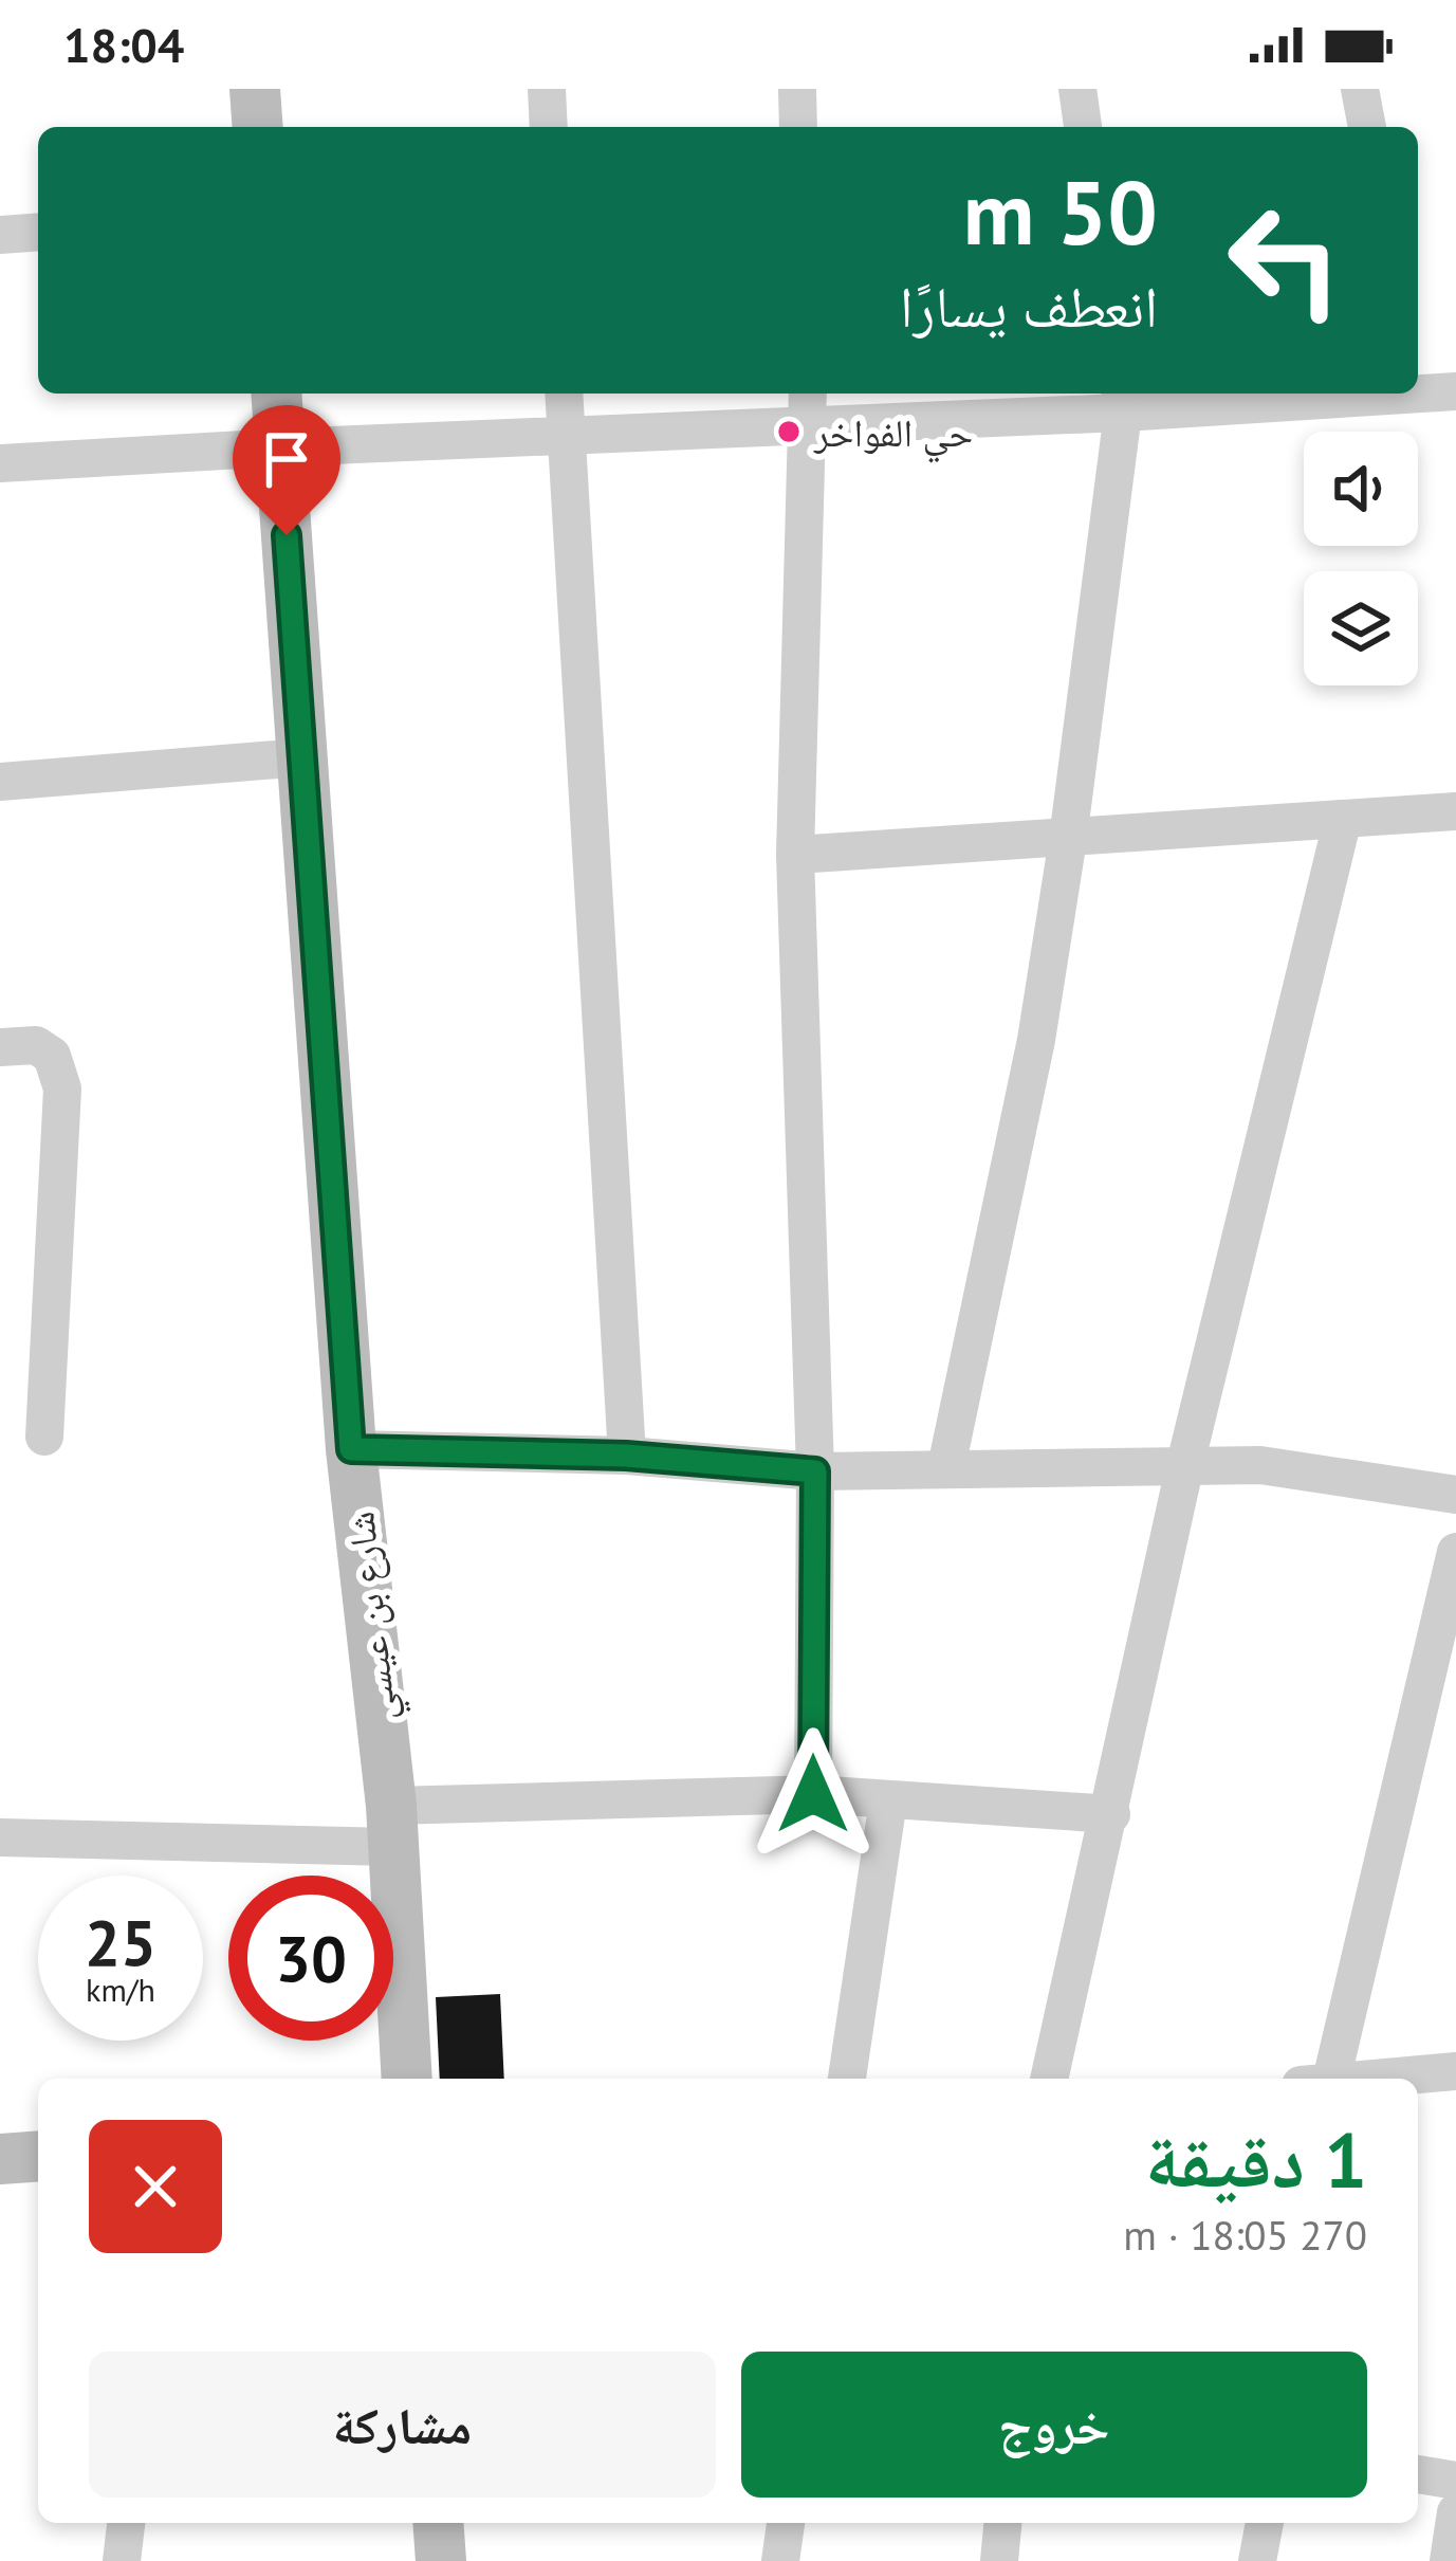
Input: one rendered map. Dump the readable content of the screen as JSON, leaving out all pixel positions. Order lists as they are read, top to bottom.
{
  "streets": {
    "street": ["شارع بن عيسي"]
  },
  "places": ["حي الفواخر"],
  "page": {
    "status": "18:04",
    "turn": ["50 m", "انعطف يسارًا"],
    "speed": "25 km/h",
    "limit": "30",
    "heading": ["1 دقيقة", "270 m · 18:05"],
    "buttons": ["خروج", "مشاركة"]
  }
}
